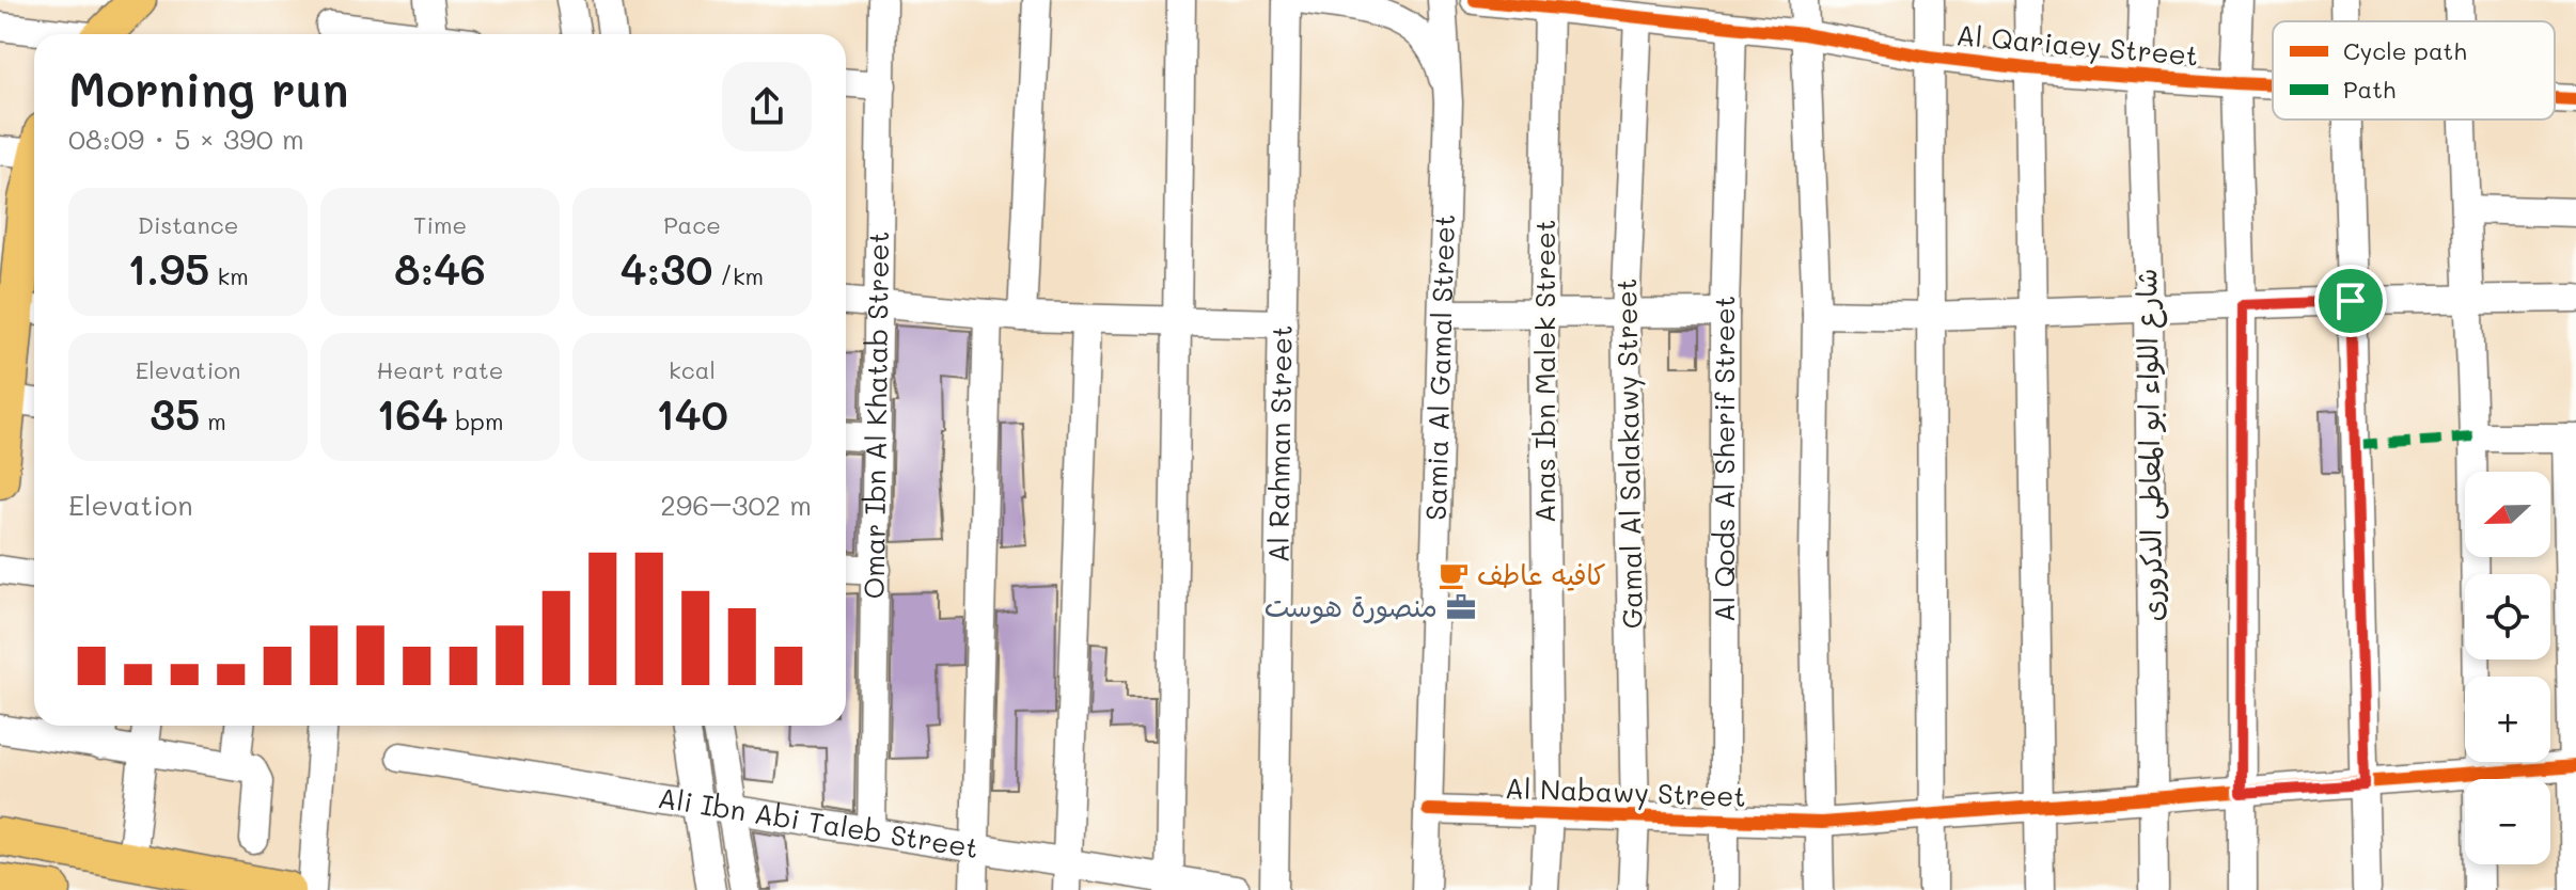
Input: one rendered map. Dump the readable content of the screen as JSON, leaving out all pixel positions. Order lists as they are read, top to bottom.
{
  "streets": {
    "street": [
      "Al Qariaey Street",
      "Samia Al Gamal Street",
      "Anas Ibn Malek Street",
      "Omar Ibn Al Khatab Street",
      "Al Rahman Street",
      "شارع اللواء ابو المعاطى الدكرورى",
      "Gamal Al Salakawy Street",
      "Al Qods Al Sherif Street",
      "Al Nabawy Street",
      "Ali Ibn Abi Taleb Street"
    ]
  },
  "crossings": [
    ["Al Qariaey Street", "Anas Ibn Malek Street"],
    ["Al Qariaey Street", "شارع اللواء ابو المعاطى الدكرورى"],
    ["Al Qariaey Street", "Gamal Al Salakawy Street"],
    ["Al Qariaey Street", "Al Qods Al Sherif Street"],
    ["Samia Al Gamal Street", "Al Nabawy Street"],
    ["Anas Ibn Malek Street", "Al Nabawy Street"],
    ["Omar Ibn Al Khatab Street", "Ali Ibn Abi Taleb Street"],
    ["شارع اللواء ابو المعاطى الدكرورى", "Al Nabawy Street"],
    ["Gamal Al Salakawy Street", "Al Nabawy Street"],
    ["Al Qods Al Sherif Street", "Al Nabawy Street"]
  ],
  "places": {
    "cafe": ["كافيه عاطف"],
    "office": ["منصورة هوست"]
  },
  "legend": ["Cycle path", "Path"],
  "north": "left",
  "page": {
    "heading": ["Morning run", "08:09 · 5 × 390 m"],
    "stats": [
      ["Distance", "1.95 km"],
      ["Time", "8:46"],
      ["Pace", "4:30 /km"],
      ["Elevation", "35 m"],
      ["Heart rate", "164 bpm"],
      ["kcal", "140"]
    ],
    "chart": ["Elevation", "296–302 m"],
    "map_buttons": ["+", "−"]
  }
}
